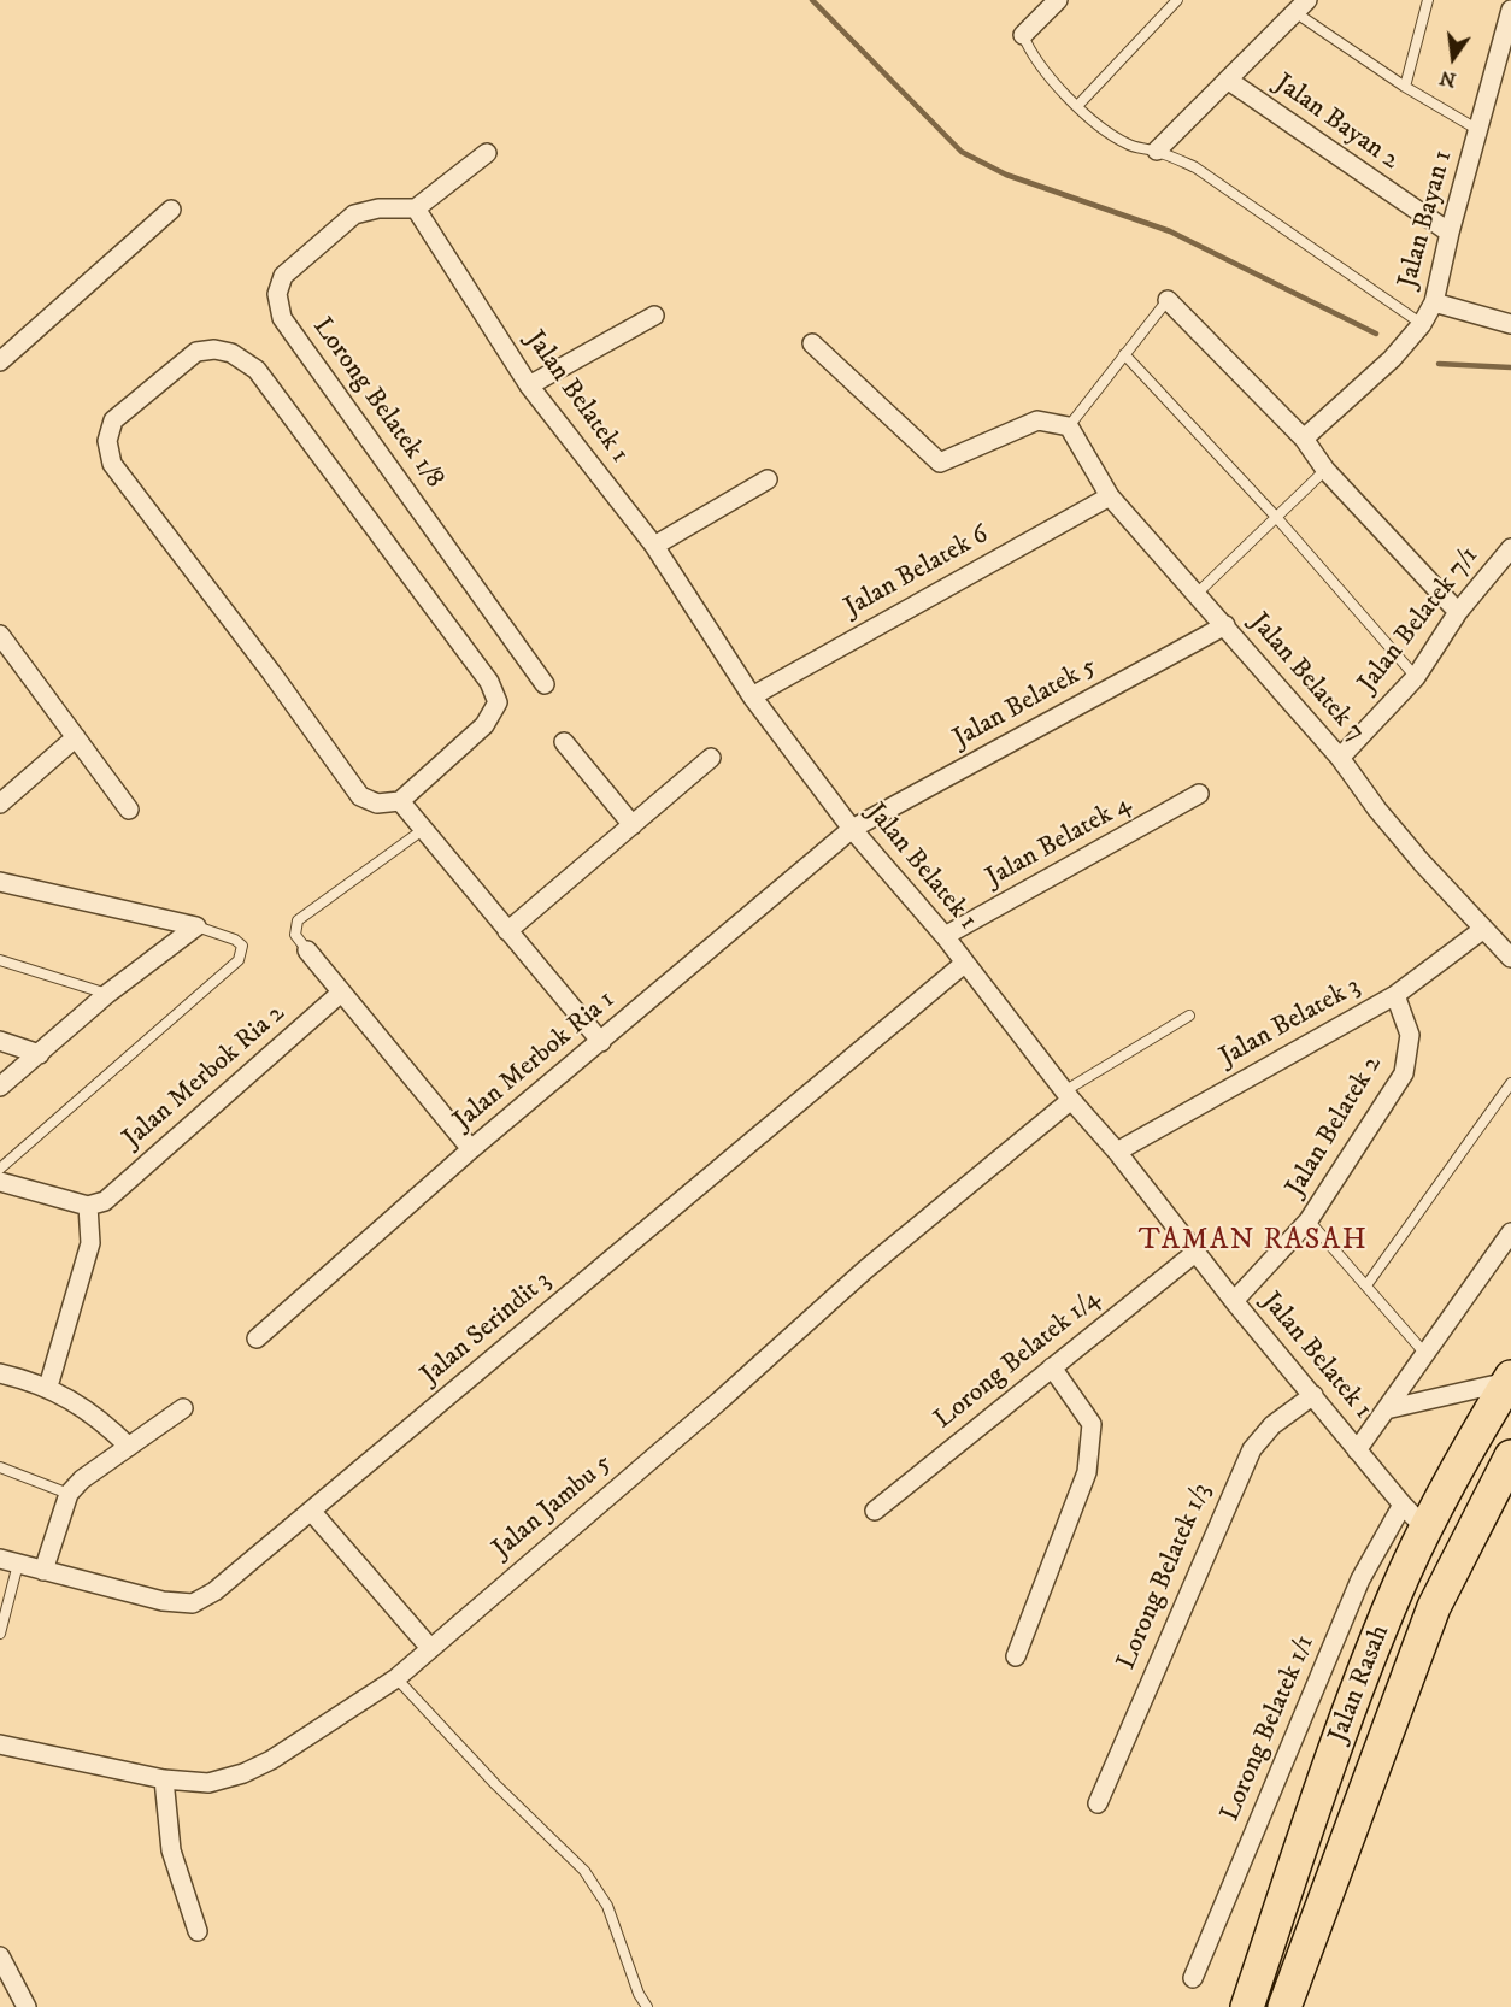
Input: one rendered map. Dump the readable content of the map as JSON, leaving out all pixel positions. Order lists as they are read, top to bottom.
{
  "streets": {
    "highway": ["Jalan Rasah"],
    "street": [
      "Jalan Bayan 2",
      "Jalan Bayan 1",
      "Jalan Belatek 1",
      "Lorong Belatek 1/8",
      "Jalan Belatek 6",
      "Jalan Belatek 7/1",
      "Jalan Belatek 7",
      "Jalan Belatek 5",
      "Jalan Belatek 4",
      "Jalan Belatek 3",
      "Jalan Merbok Ria 1",
      "Jalan Merbok Ria 2",
      "Jalan Belatek 2",
      "Jalan Serindit 3",
      "Lorong Belatek 1/4",
      "Jalan Jambu 5",
      "Lorong Belatek 1/3",
      "Lorong Belatek 1/1"
    ]
  },
  "crossings": [
    ["Jalan Bayan 2", "Jalan Bayan 1"],
    ["Jalan Belatek 1", "Lorong Belatek 1/8"],
    ["Jalan Belatek 1", "Jalan Belatek 6"],
    ["Jalan Belatek 1", "Jalan Belatek 5"],
    ["Jalan Belatek 1", "Jalan Belatek 4"],
    ["Jalan Belatek 1", "Jalan Belatek 3"],
    ["Jalan Belatek 1", "Jalan Merbok Ria 1"],
    ["Jalan Belatek 1", "Jalan Belatek 2"],
    ["Jalan Belatek 1", "Jalan Serindit 3"],
    ["Jalan Belatek 1", "Lorong Belatek 1/4"],
    ["Jalan Belatek 1", "Jalan Jambu 5"],
    ["Jalan Belatek 1", "Lorong Belatek 1/3"],
    ["Jalan Belatek 1", "Jalan Rasah"],
    ["Jalan Belatek 1", "Lorong Belatek 1/1"],
    ["Jalan Belatek 6", "Jalan Belatek 7"],
    ["Jalan Belatek 7/1", "Jalan Belatek 7"],
    ["Jalan Belatek 7", "Jalan Belatek 5"],
    ["Jalan Belatek 7", "Jalan Belatek 3"],
    ["Jalan Belatek 5", "Jalan Merbok Ria 1"],
    ["Jalan Belatek 3", "Jalan Belatek 2"]
  ],
  "districts": ["TAMAN RASAH"],
  "north": "bottom"
}
